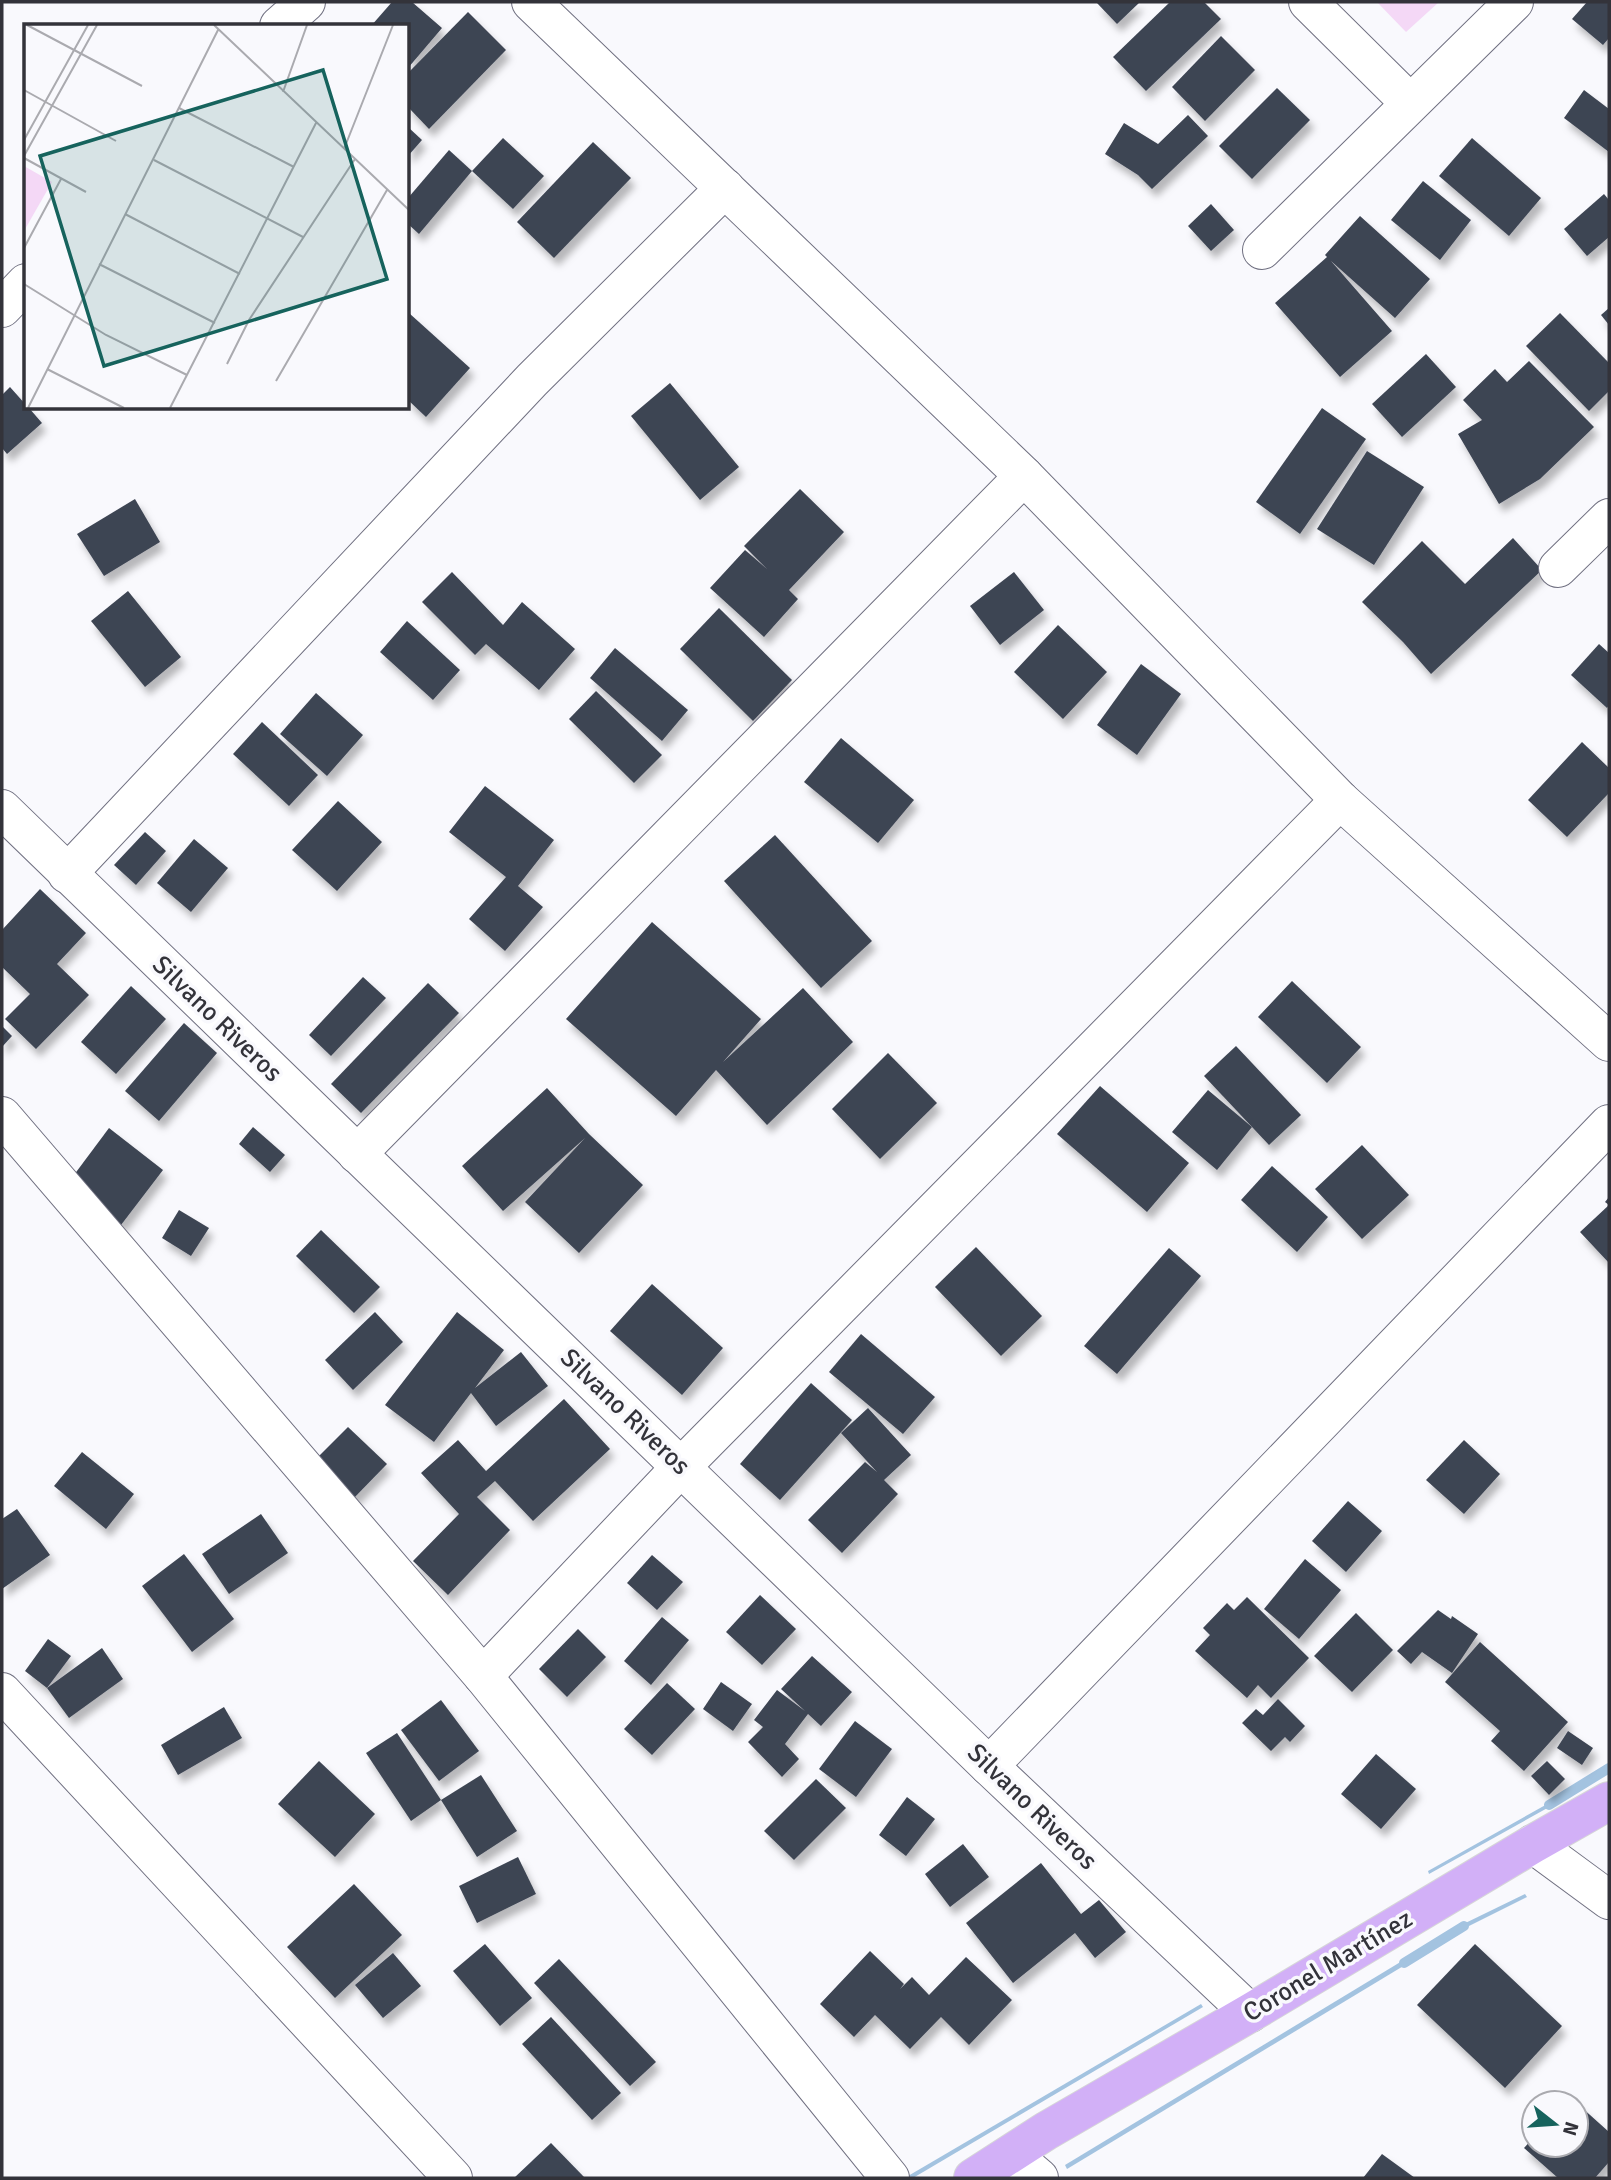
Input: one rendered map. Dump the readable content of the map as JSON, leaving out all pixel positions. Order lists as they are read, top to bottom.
{
  "streets": {
    "main road": ["Coronel Martínez"],
    "street": ["Silvano Riveros"]
  },
  "crossings": [
    ["Silvano Riveros", "Coronel Martínez"]
  ],
  "north": "right"
}
